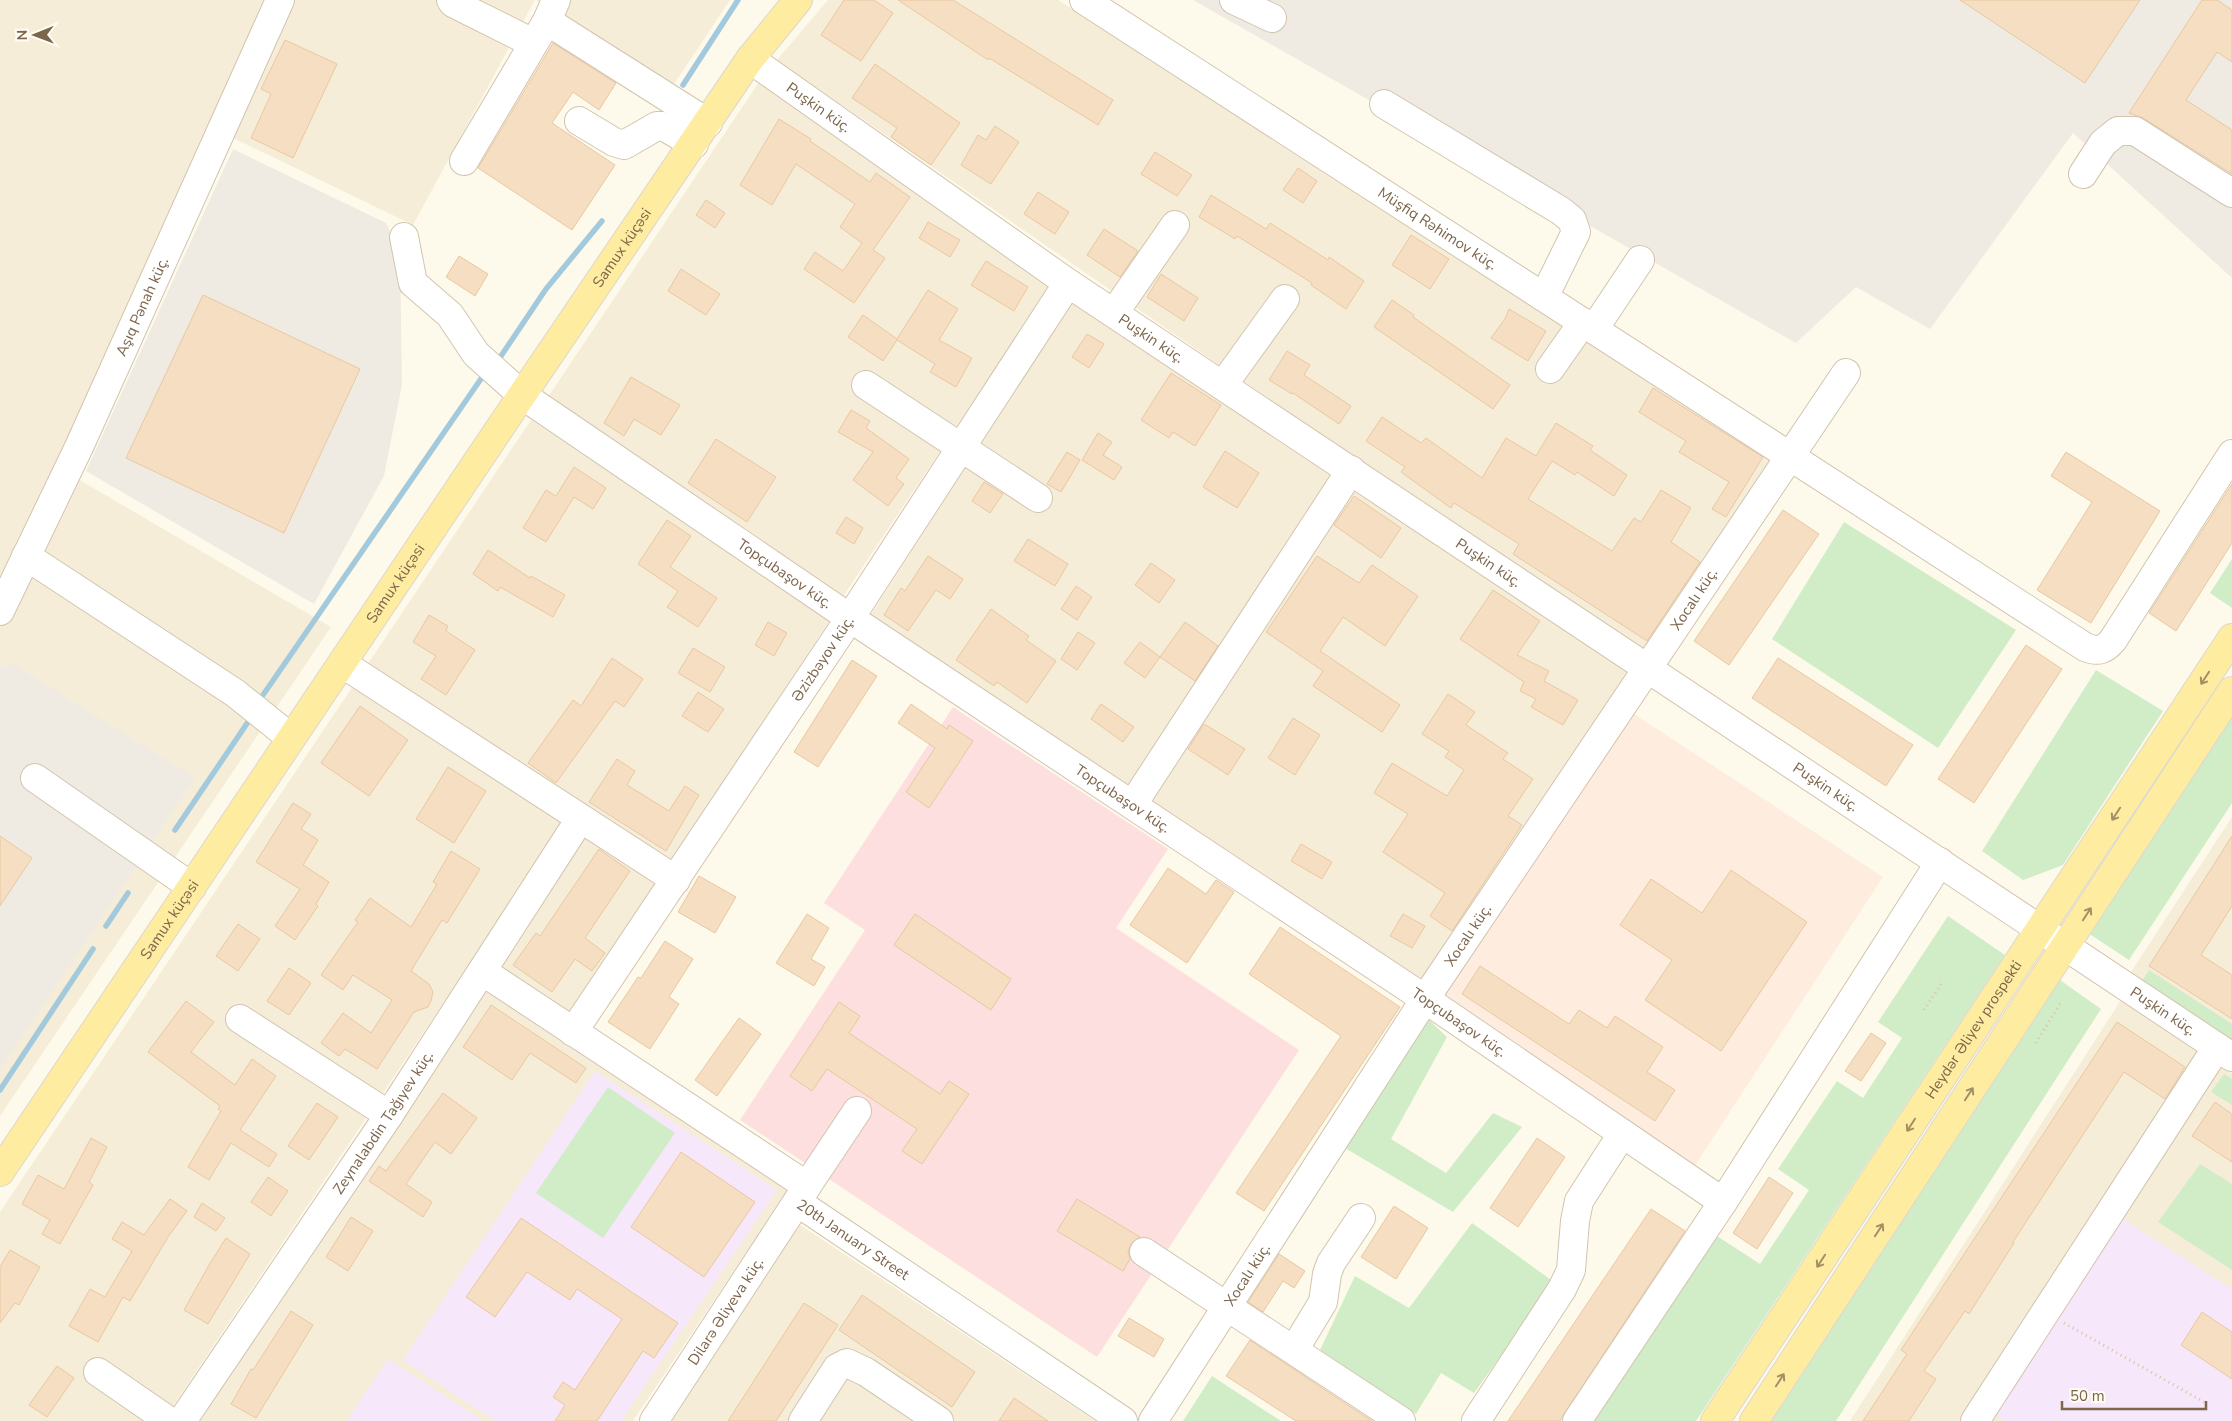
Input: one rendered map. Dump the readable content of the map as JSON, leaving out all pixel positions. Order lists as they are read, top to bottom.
{
  "streets": {
    "main road": ["Samux küçəsi", "Heydər Əliyev prospekti"],
    "street": [
      "Puşkin küç.",
      "Müşfiq Rəhimov küç.",
      "Aşıq Pənah küç.",
      "Topçubaşov küç.",
      "Xocalı küç.",
      "Əzizbəyov küç.",
      "Zeynalabdin Tağıyev küç.",
      "20th January Street",
      "Dilarə Əliyeva küç."
    ]
  },
  "crossings": [
    ["Puşkin küç.", "Samux küçəsi"],
    ["Puşkin küç.", "Xocalı küç."],
    ["Puşkin küç.", "Əzizbəyov küç."],
    ["Puşkin küç.", "Heydər Əliyev prospekti"],
    ["Müşfiq Rəhimov küç.", "Xocalı küç."],
    ["Samux küçəsi", "Topçubaşov küç."],
    ["Topçubaşov küç.", "Xocalı küç."],
    ["Topçubaşov küç.", "Əzizbəyov küç."],
    ["Əzizbəyov küç.", "20th January Street"],
    ["Zeynalabdin Tağıyev küç.", "20th January Street"],
    ["20th January Street", "Dilarə Əliyeva küç."]
  ],
  "scale_bar": "50 m",
  "north": "left"
}
